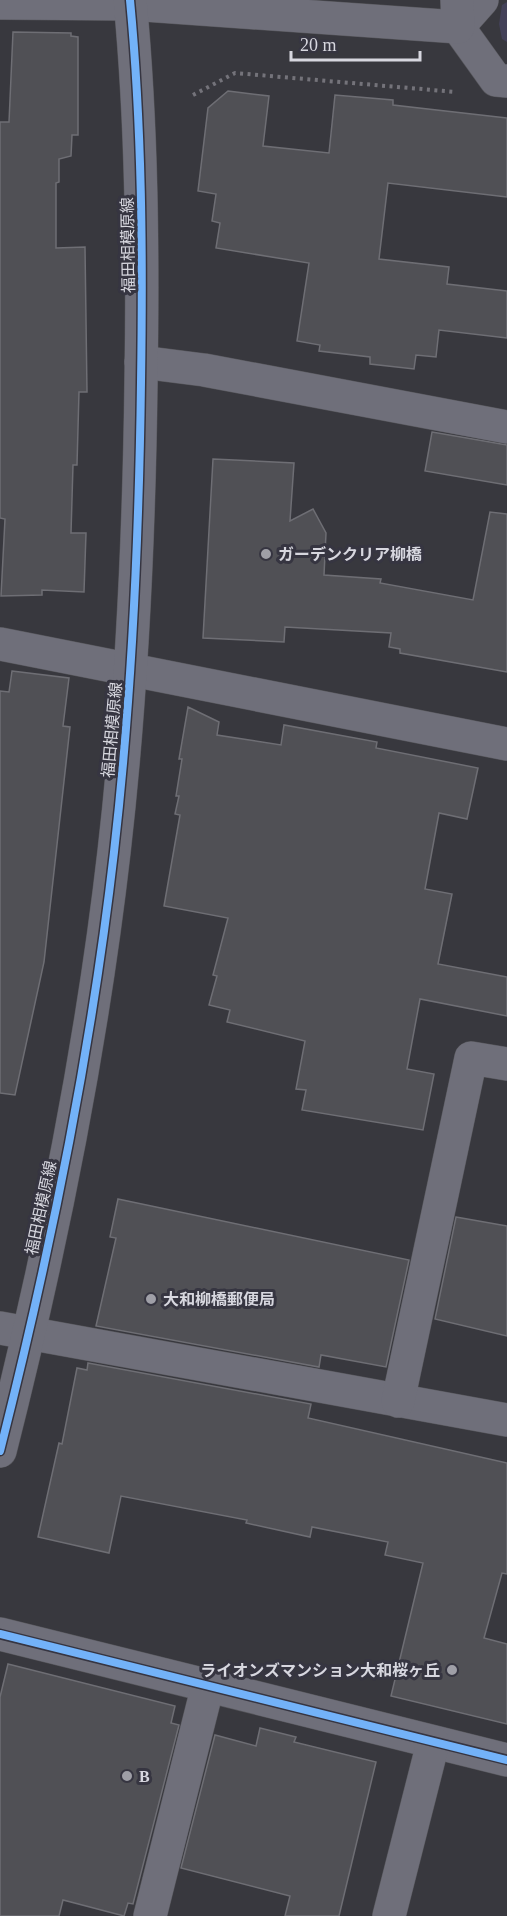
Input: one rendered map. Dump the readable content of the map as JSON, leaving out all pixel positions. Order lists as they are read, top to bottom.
{
  "streets": {
    "street": ["福田相模原線"]
  },
  "places": [
    "ガーデンクリア柳橋",
    "大和柳橋郵便局",
    "ライオンズマンション大和桜ヶ丘",
    "B"
  ],
  "scale_bar": "20 m"
}
